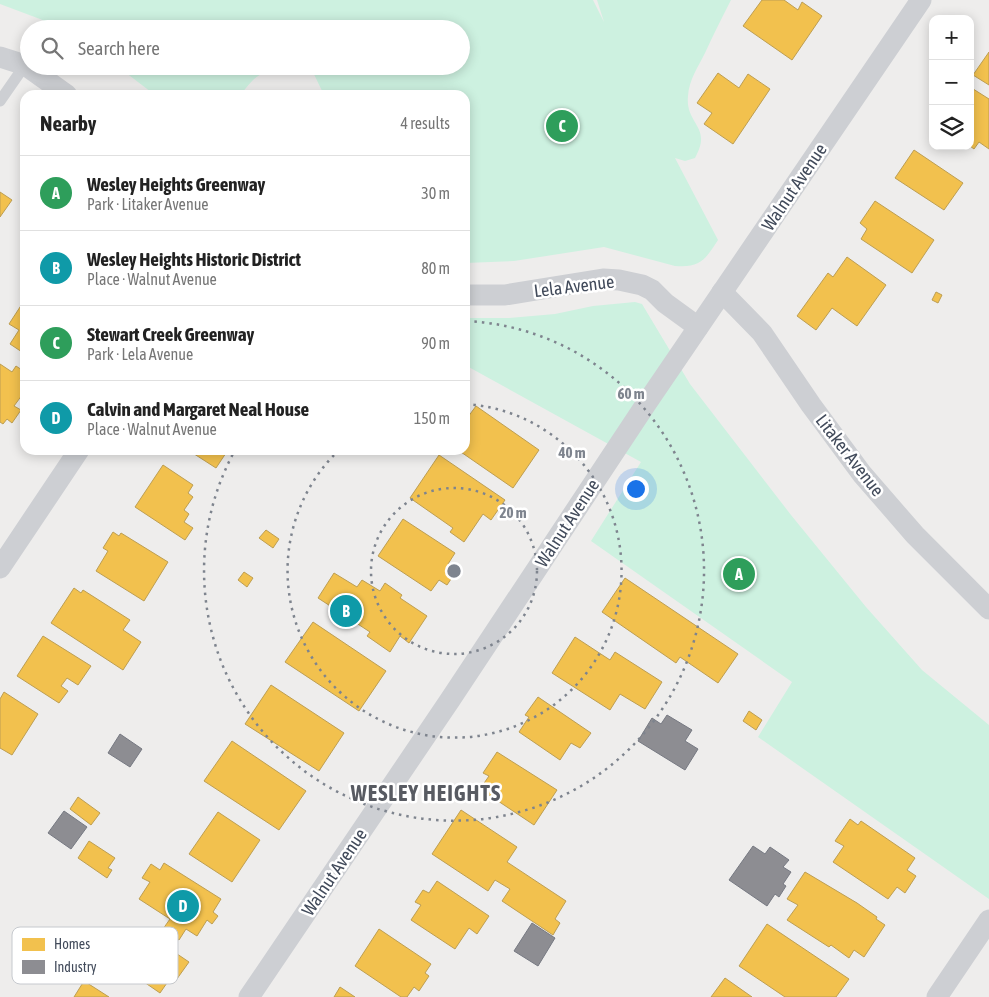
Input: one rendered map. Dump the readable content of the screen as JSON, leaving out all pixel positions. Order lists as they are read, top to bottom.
{
  "streets": {
    "street": ["Walnut Avenue", "Lela Avenue", "Litaker Avenue"]
  },
  "crossings": [
    ["Walnut Avenue", "Lela Avenue"],
    ["Walnut Avenue", "Litaker Avenue"]
  ],
  "districts": ["WESLEY HEIGHTS"],
  "legend": ["Homes", "Industry"],
  "page": {
    "map_buttons": ["+", "−"],
    "search": "Search here",
    "heading": ["Nearby", "4 results"],
    "pins": [
      "C",
      "A",
      "B",
      "D"
    ],
    "list": [
      {
        "mark": "A",
        "name": "Wesley Heights Greenway",
        "note": "Park · Litaker Avenue",
        "value": "30 m"
      },
      {
        "mark": "B",
        "name": "Wesley Heights Historic District",
        "note": "Place · Walnut Avenue",
        "value": "80 m"
      },
      {
        "mark": "C",
        "name": "Stewart Creek Greenway",
        "note": "Park · Lela Avenue",
        "value": "90 m"
      },
      {
        "mark": "D",
        "name": "Calvin and Margaret Neal House",
        "note": "Place · Walnut Avenue",
        "value": "150 m"
      }
    ]
  },
  "rings": ["60 m", "40 m", "20 m"]
}
